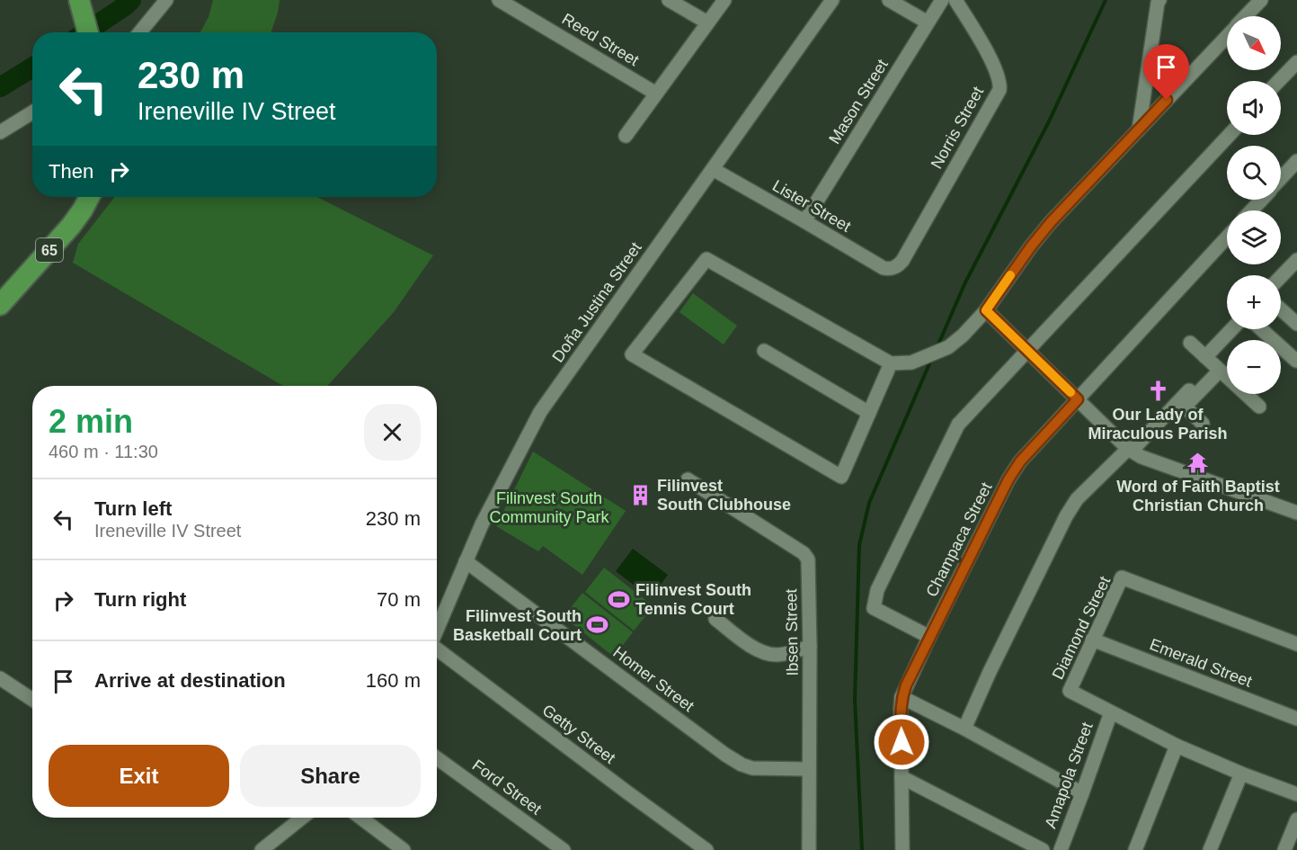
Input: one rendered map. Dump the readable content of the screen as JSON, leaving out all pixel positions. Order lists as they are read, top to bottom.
{
  "streets": {
    "highway": ["65"],
    "street": [
      "Reed Street",
      "Mason Street",
      "Norris Street",
      "Lister Street",
      "Doña Justina Street",
      "Champaca Street",
      "Diamond Street",
      "Ibsen Street",
      "Emerald Street",
      "Homer Street",
      "Getty Street",
      "Amapola Street",
      "Ford Street"
    ]
  },
  "crossings": [
    ["Mason Street", "Lister Street"],
    ["Norris Street", "Lister Street"],
    ["Lister Street", "Doña Justina Street"],
    ["Doña Justina Street", "Homer Street"],
    ["Diamond Street", "Emerald Street"],
    ["Diamond Street", "Amapola Street"],
    ["Ibsen Street", "Homer Street"]
  ],
  "parks": ["Filinvest South Community Park"],
  "places": {
    "church": ["Our Lady of Miraculous Parish"],
    "temple": ["Word of Faith Baptist Christian Church"],
    "building": ["Filinvest South Clubhouse"],
    "sports": ["Filinvest South Tennis Court", "Filinvest South Basketball Court"]
  },
  "north": "bottom right",
  "page": {
    "map_buttons": ["+", "−"],
    "turn": ["230 m", "Ireneville IV Street"],
    "then": "Then",
    "heading": ["2 min", "460 m · 11:30"],
    "list": [
      {
        "name": "Turn left",
        "note": "Ireneville IV Street",
        "value": "230 m"
      },
      {
        "name": "Turn right",
        "value": "70 m"
      },
      {
        "name": "Arrive at destination",
        "value": "160 m"
      }
    ],
    "buttons": ["Exit", "Share"]
  }
}
